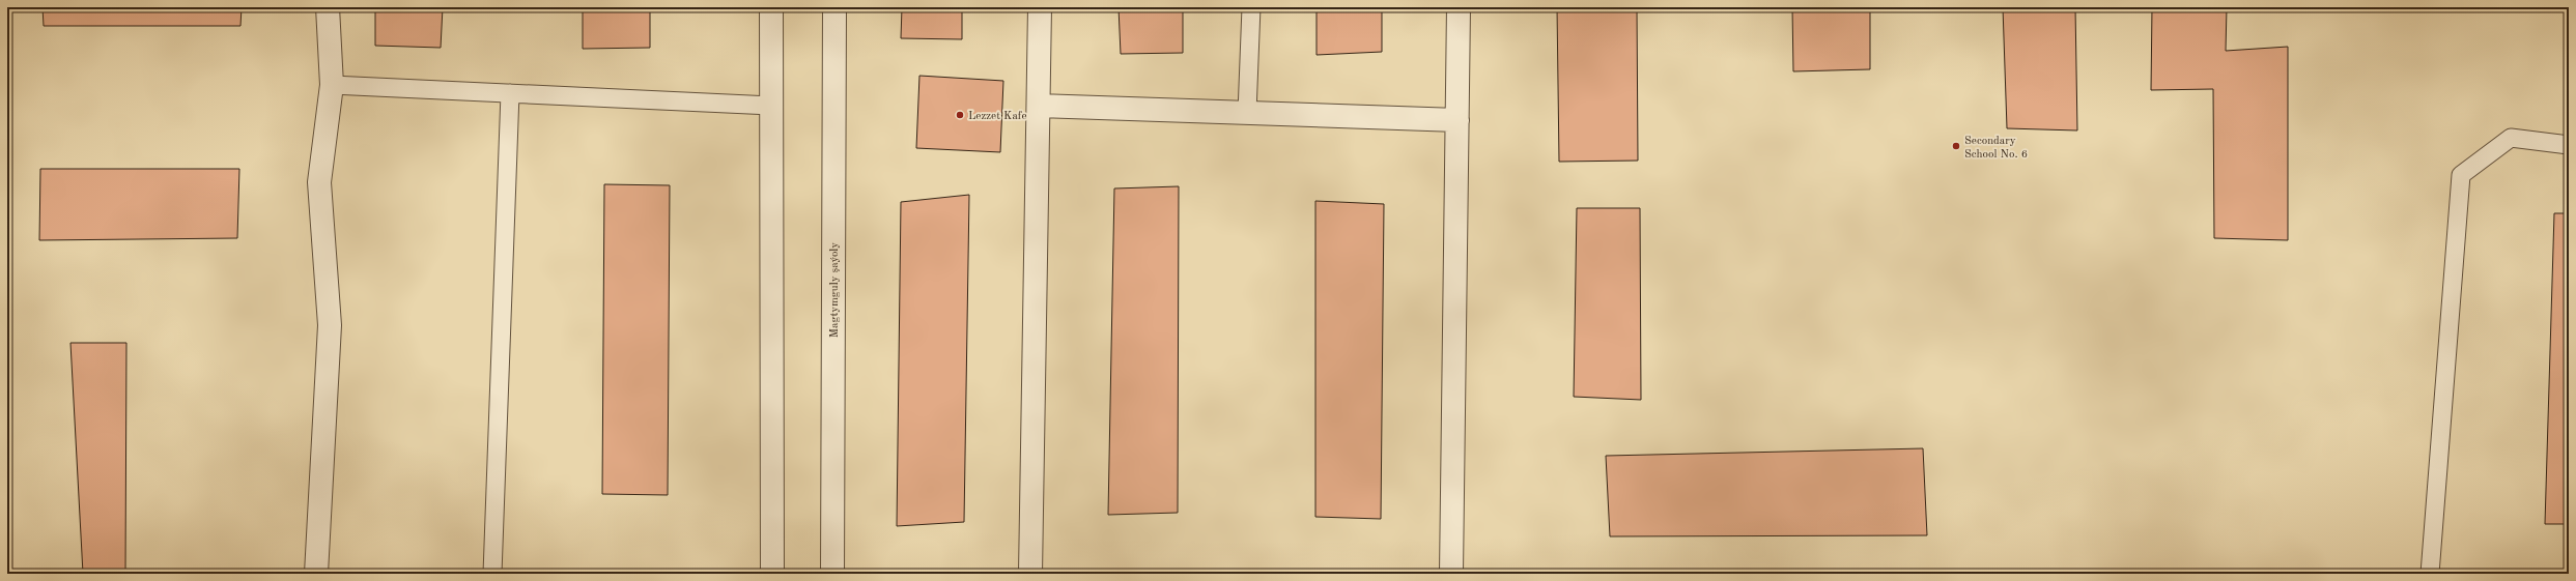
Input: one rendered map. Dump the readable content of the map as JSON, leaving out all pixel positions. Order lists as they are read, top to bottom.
{
  "streets": {
    "street": ["Magtymguly şaýoly"]
  },
  "places": ["Lezzet Kafe", "Secondary School No. 6"]
}
